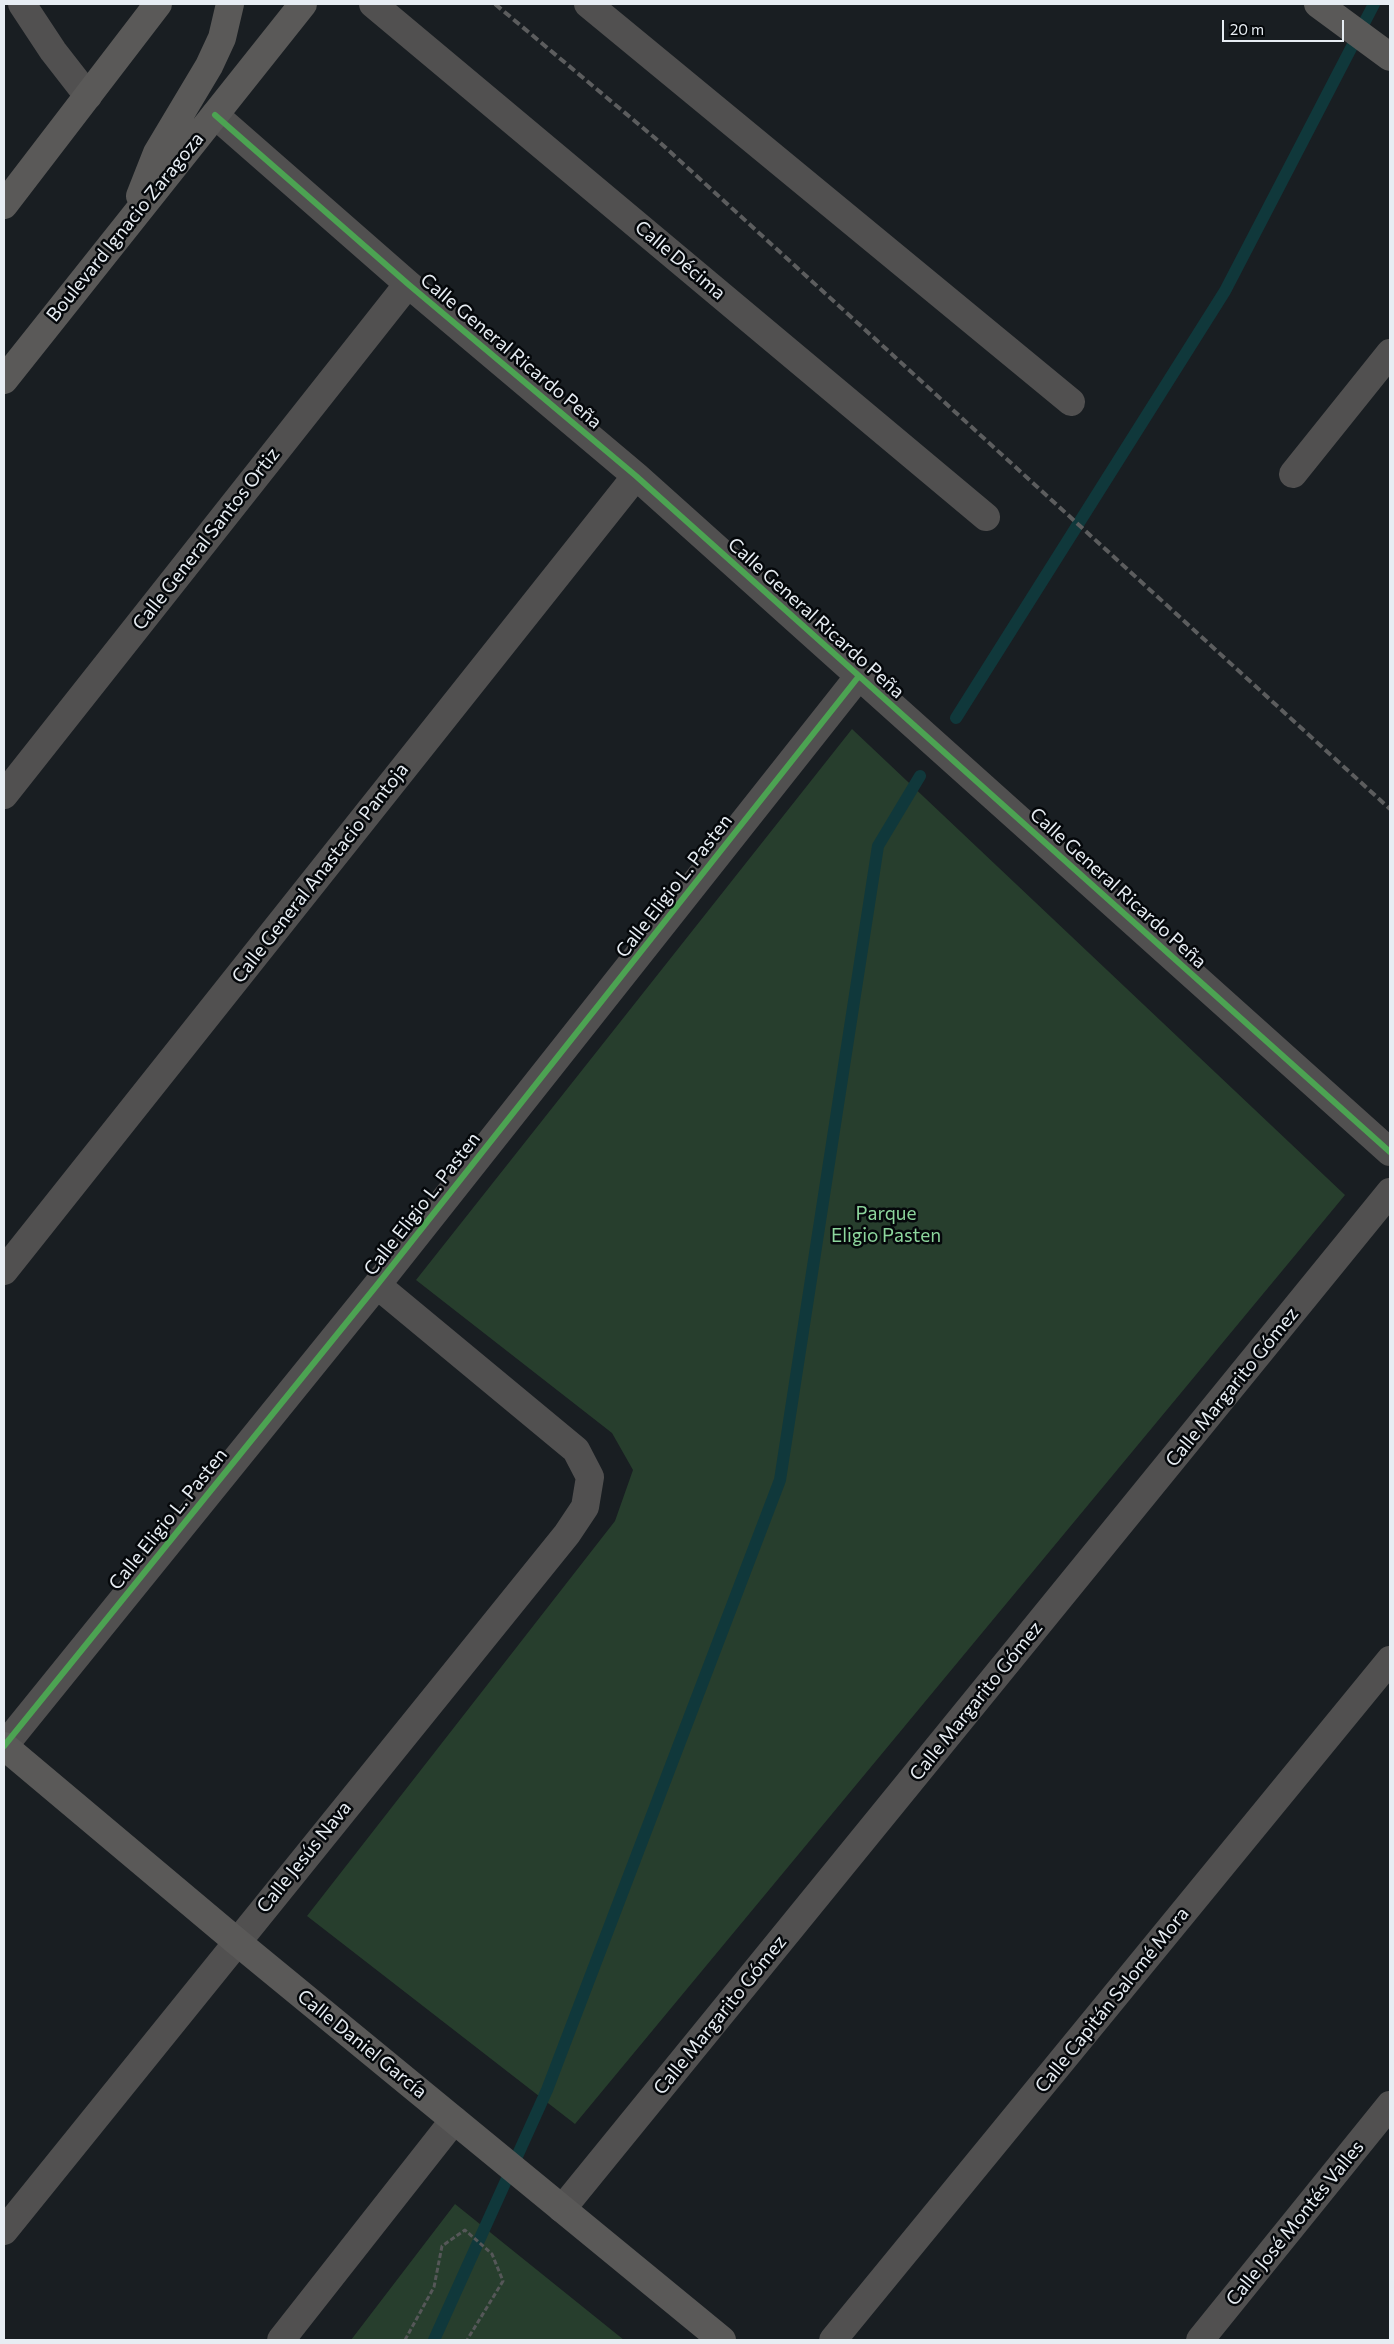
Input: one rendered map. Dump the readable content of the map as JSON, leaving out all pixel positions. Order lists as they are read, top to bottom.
{
  "streets": {
    "main road": ["Boulevard Ignacio Zaragoza", "Calle Daniel García"],
    "street": [
      "Calle Décima",
      "Calle General Ricardo Peña",
      "Calle General Santos Ortiz",
      "Calle General Anastacio Pantoja",
      "Calle Eligio L. Pasten",
      "Calle Margarito Gómez",
      "Calle Jesús Nava",
      "Calle Capitán Salomé Mora",
      "Calle José Montés Valles"
    ]
  },
  "crossings": [
    ["Boulevard Ignacio Zaragoza", "Calle General Ricardo Peña"],
    ["Calle General Ricardo Peña", "Calle General Santos Ortiz"],
    ["Calle General Ricardo Peña", "Calle General Anastacio Pantoja"],
    ["Calle General Ricardo Peña", "Calle Eligio L. Pasten"],
    ["Calle Eligio L. Pasten", "Calle Jesús Nava"],
    ["Calle Eligio L. Pasten", "Calle Daniel García"],
    ["Calle Margarito Gómez", "Calle Daniel García"],
    ["Calle Jesús Nava", "Calle Daniel García"]
  ],
  "parks": ["Parque Eligio Pasten"],
  "scale_bar": "20 m"
}
